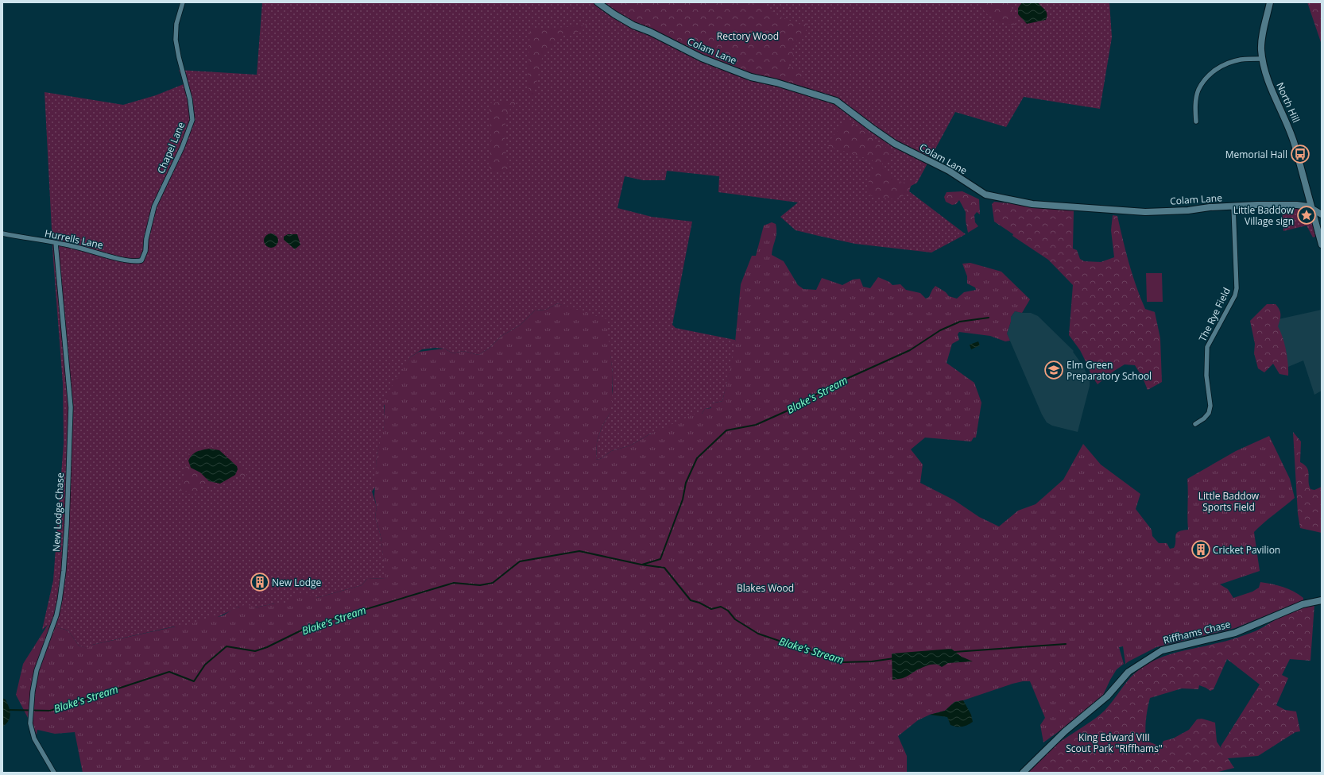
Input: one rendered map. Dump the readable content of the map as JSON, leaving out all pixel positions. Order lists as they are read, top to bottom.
{
  "streets": {
    "street": [
      "Colam Lane",
      "North Hill",
      "Chapel Lane",
      "Hurrells Lane",
      "The Rye Field",
      "New Lodge Chase",
      "Riffhams Chase"
    ]
  },
  "crossings": [
    ["Colam Lane", "North Hill"],
    ["Colam Lane", "The Rye Field"],
    ["Chapel Lane", "Hurrells Lane"],
    ["Hurrells Lane", "New Lodge Chase"]
  ],
  "water": ["Blake's Stream"],
  "parks": [
    "Rectory Wood",
    "Little Baddow Sports Field",
    "Blakes Wood",
    "King Edward VIII Scout Park \"Riffhams\""
  ],
  "places": {
    "bus stop": ["Memorial Hall"],
    "place": ["Little Baddow Village sign"],
    "school or university": ["Elm Green Preparatory School"],
    "building": ["Cricket Pavilion", "New Lodge"]
  }
}
